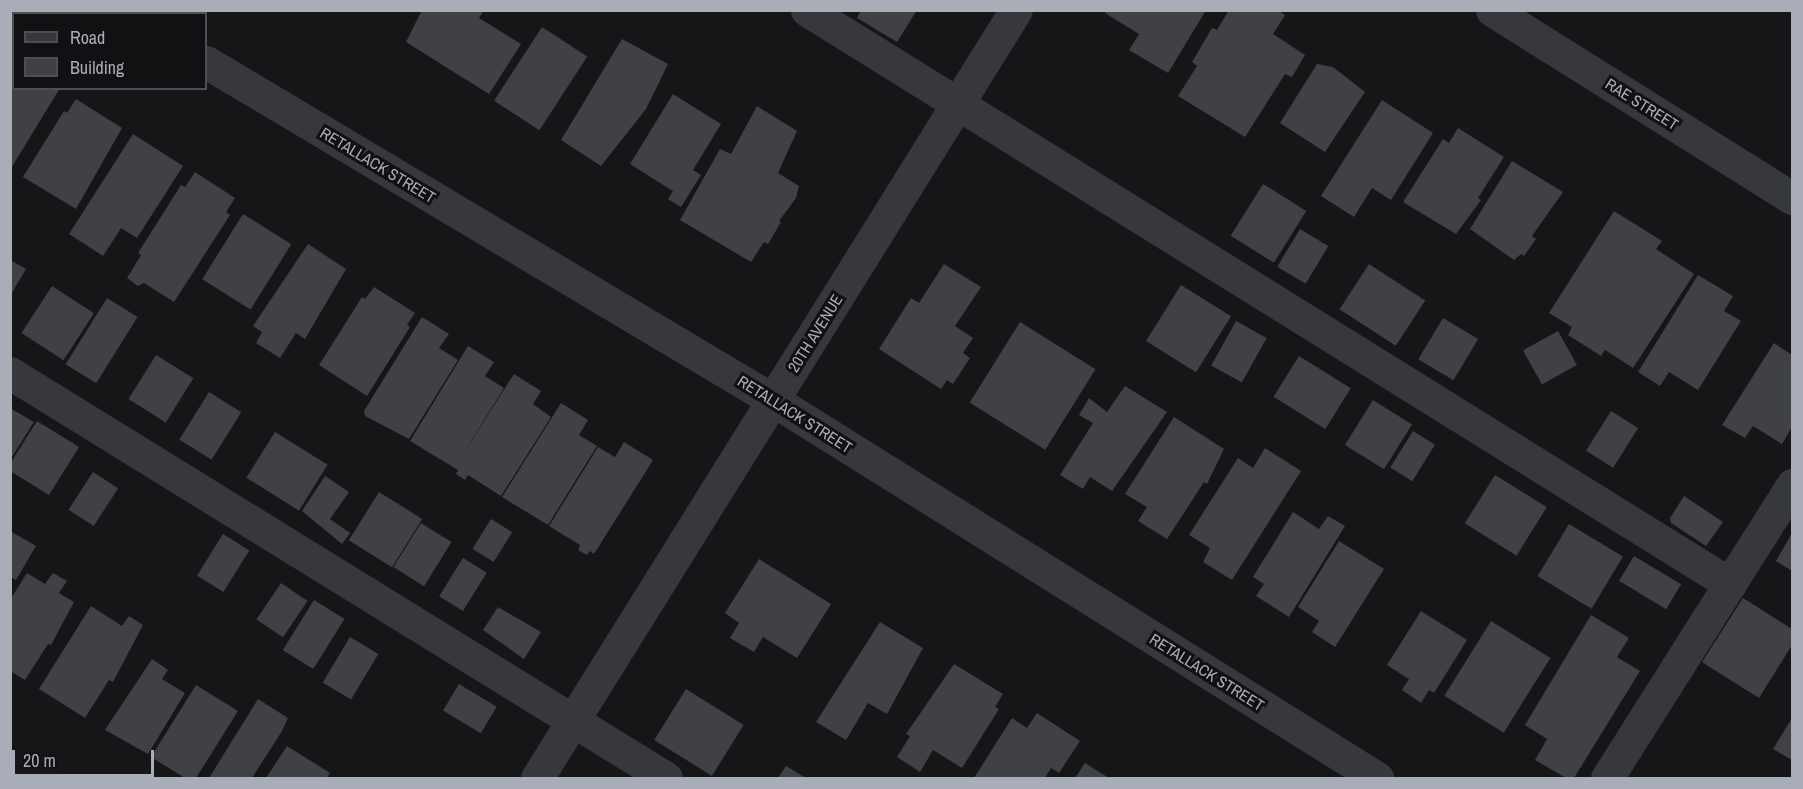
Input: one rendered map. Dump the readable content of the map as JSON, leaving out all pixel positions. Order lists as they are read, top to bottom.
{
  "streets": {
    "street": ["RAE STREET", "RETALLACK STREET", "20TH AVENUE"]
  },
  "crossings": [
    ["RETALLACK STREET", "20TH AVENUE"]
  ],
  "legend": ["Road", "Building"],
  "scale_bar": "20 m"
}
